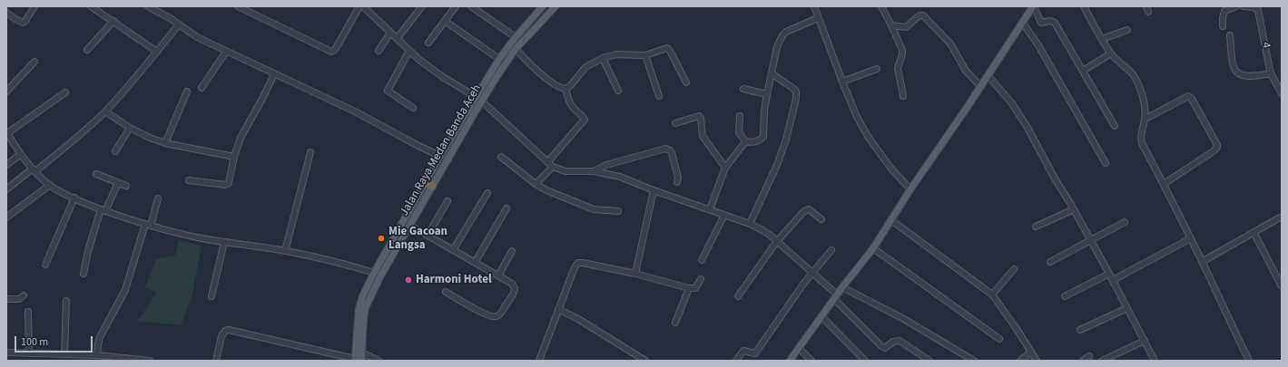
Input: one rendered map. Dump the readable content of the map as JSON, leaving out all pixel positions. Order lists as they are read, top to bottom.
{
  "streets": {
    "main road": ["Jalan Raya Medan Banda Aceh"],
    "street": ["4"]
  },
  "places": ["Mie Gacoan Langsa", "Harmoni Hotel"],
  "scale_bar": "100 m"
}
